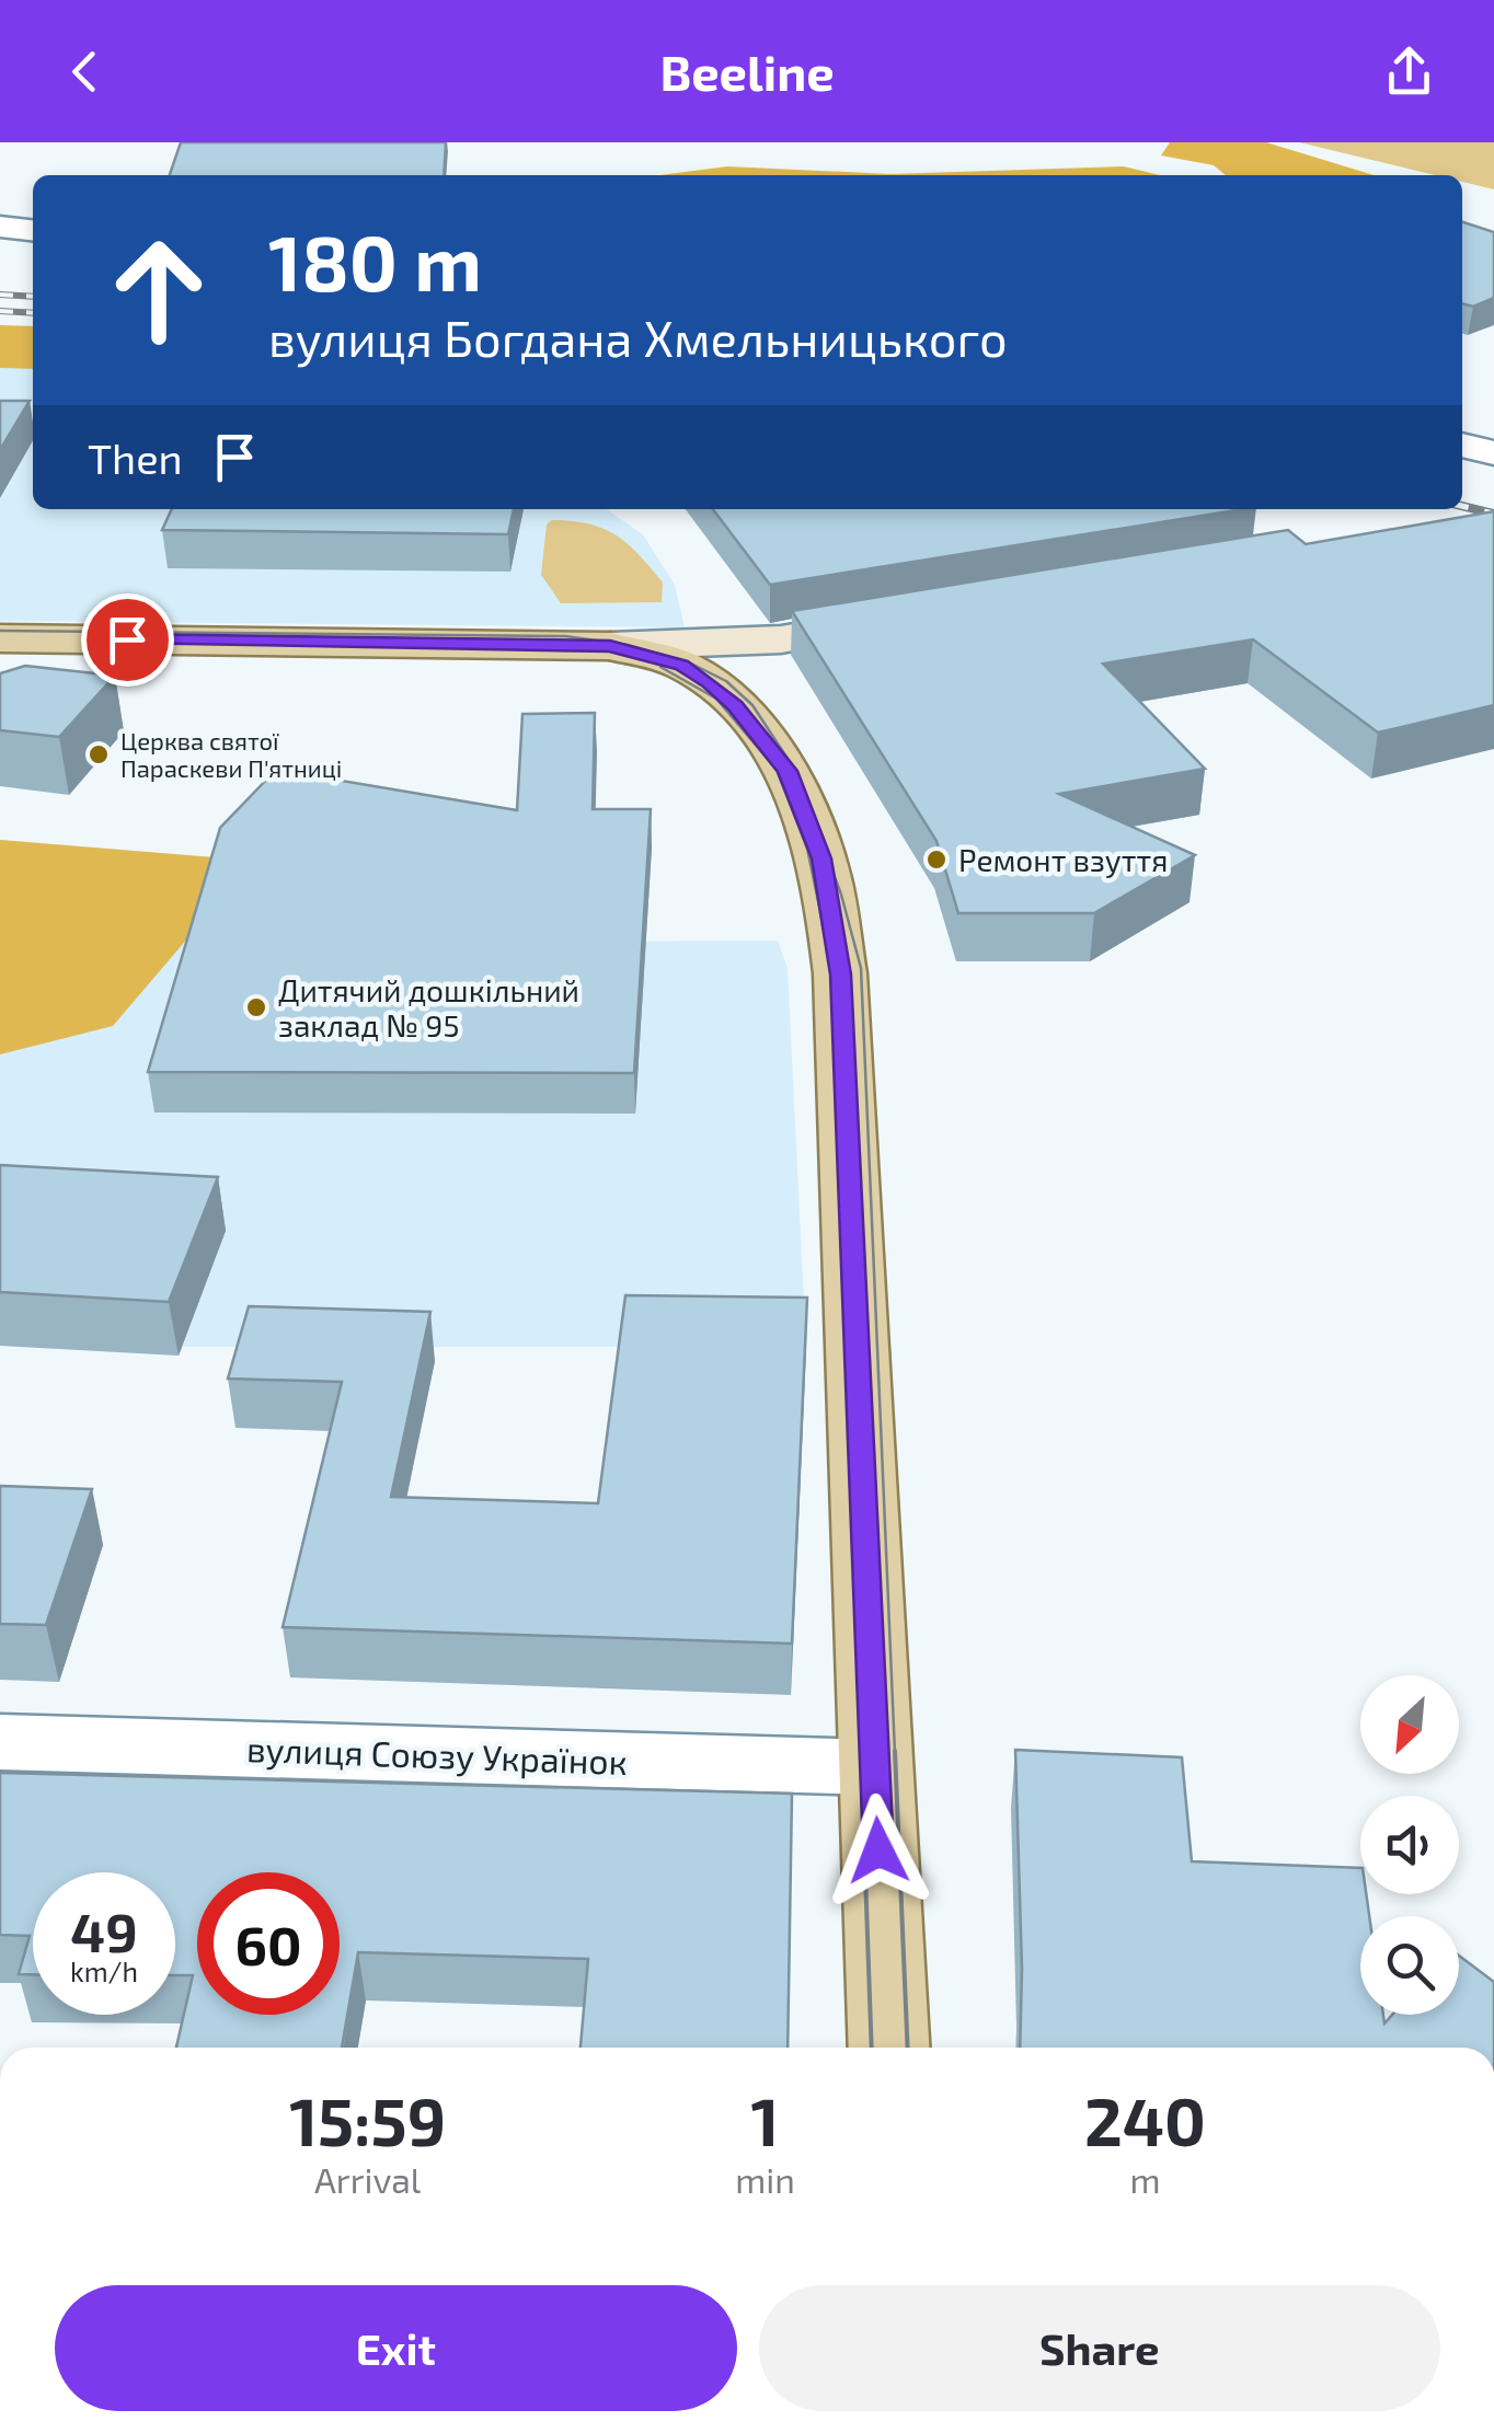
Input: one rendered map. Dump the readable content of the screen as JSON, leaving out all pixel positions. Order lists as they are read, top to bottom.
{
  "streets": {
    "street": ["вулиця Союзу Українок"]
  },
  "places": ["Церква святої Параскеви П'ятниці", "Ремонт взуття", "Дитячий дошкільний заклад № 95"],
  "north": "bottom left",
  "page": {
    "header": "Beeline",
    "turn": ["180 m", "вулиця Богдана Хмельницького"],
    "then": "Then",
    "speed": "49 km/h",
    "limit": "60",
    "eta": [
      "15:59",
      "Arrival",
      "1",
      "min",
      "240",
      "m"
    ],
    "buttons": ["Exit", "Share"]
  }
}
